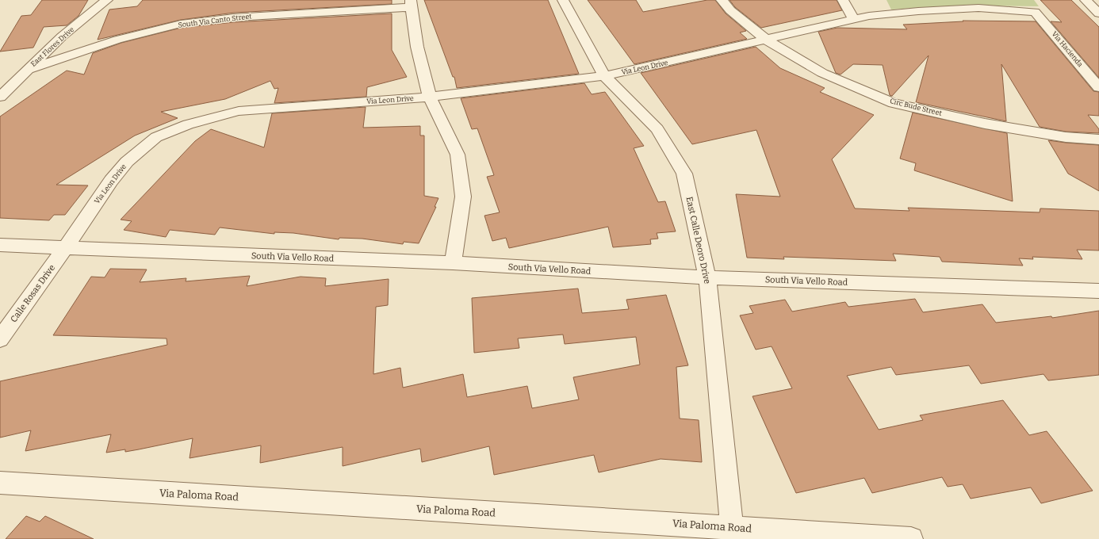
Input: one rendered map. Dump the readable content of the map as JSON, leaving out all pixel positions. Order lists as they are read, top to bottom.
{
  "streets": {
    "street": [
      "South Via Canto Street",
      "East Flores Drive",
      "Via Hacienda",
      "Via Leon Drive",
      "Circ Bude Street",
      "East Calle Deoro Drive",
      "South Via Vello Road",
      "Calle Rosas Drive",
      "Via Paloma Road"
    ]
  },
  "crossings": [
    ["South Via Canto Street", "East Flores Drive"],
    ["Via Hacienda", "Via Leon Drive"],
    ["Via Leon Drive", "Circ Bude Street"],
    ["Via Leon Drive", "East Calle Deoro Drive"],
    ["Via Leon Drive", "South Via Vello Road"],
    ["Via Leon Drive", "Calle Rosas Drive"],
    ["East Calle Deoro Drive", "South Via Vello Road"],
    ["East Calle Deoro Drive", "Via Paloma Road"],
    ["South Via Vello Road", "Calle Rosas Drive"]
  ]
}
